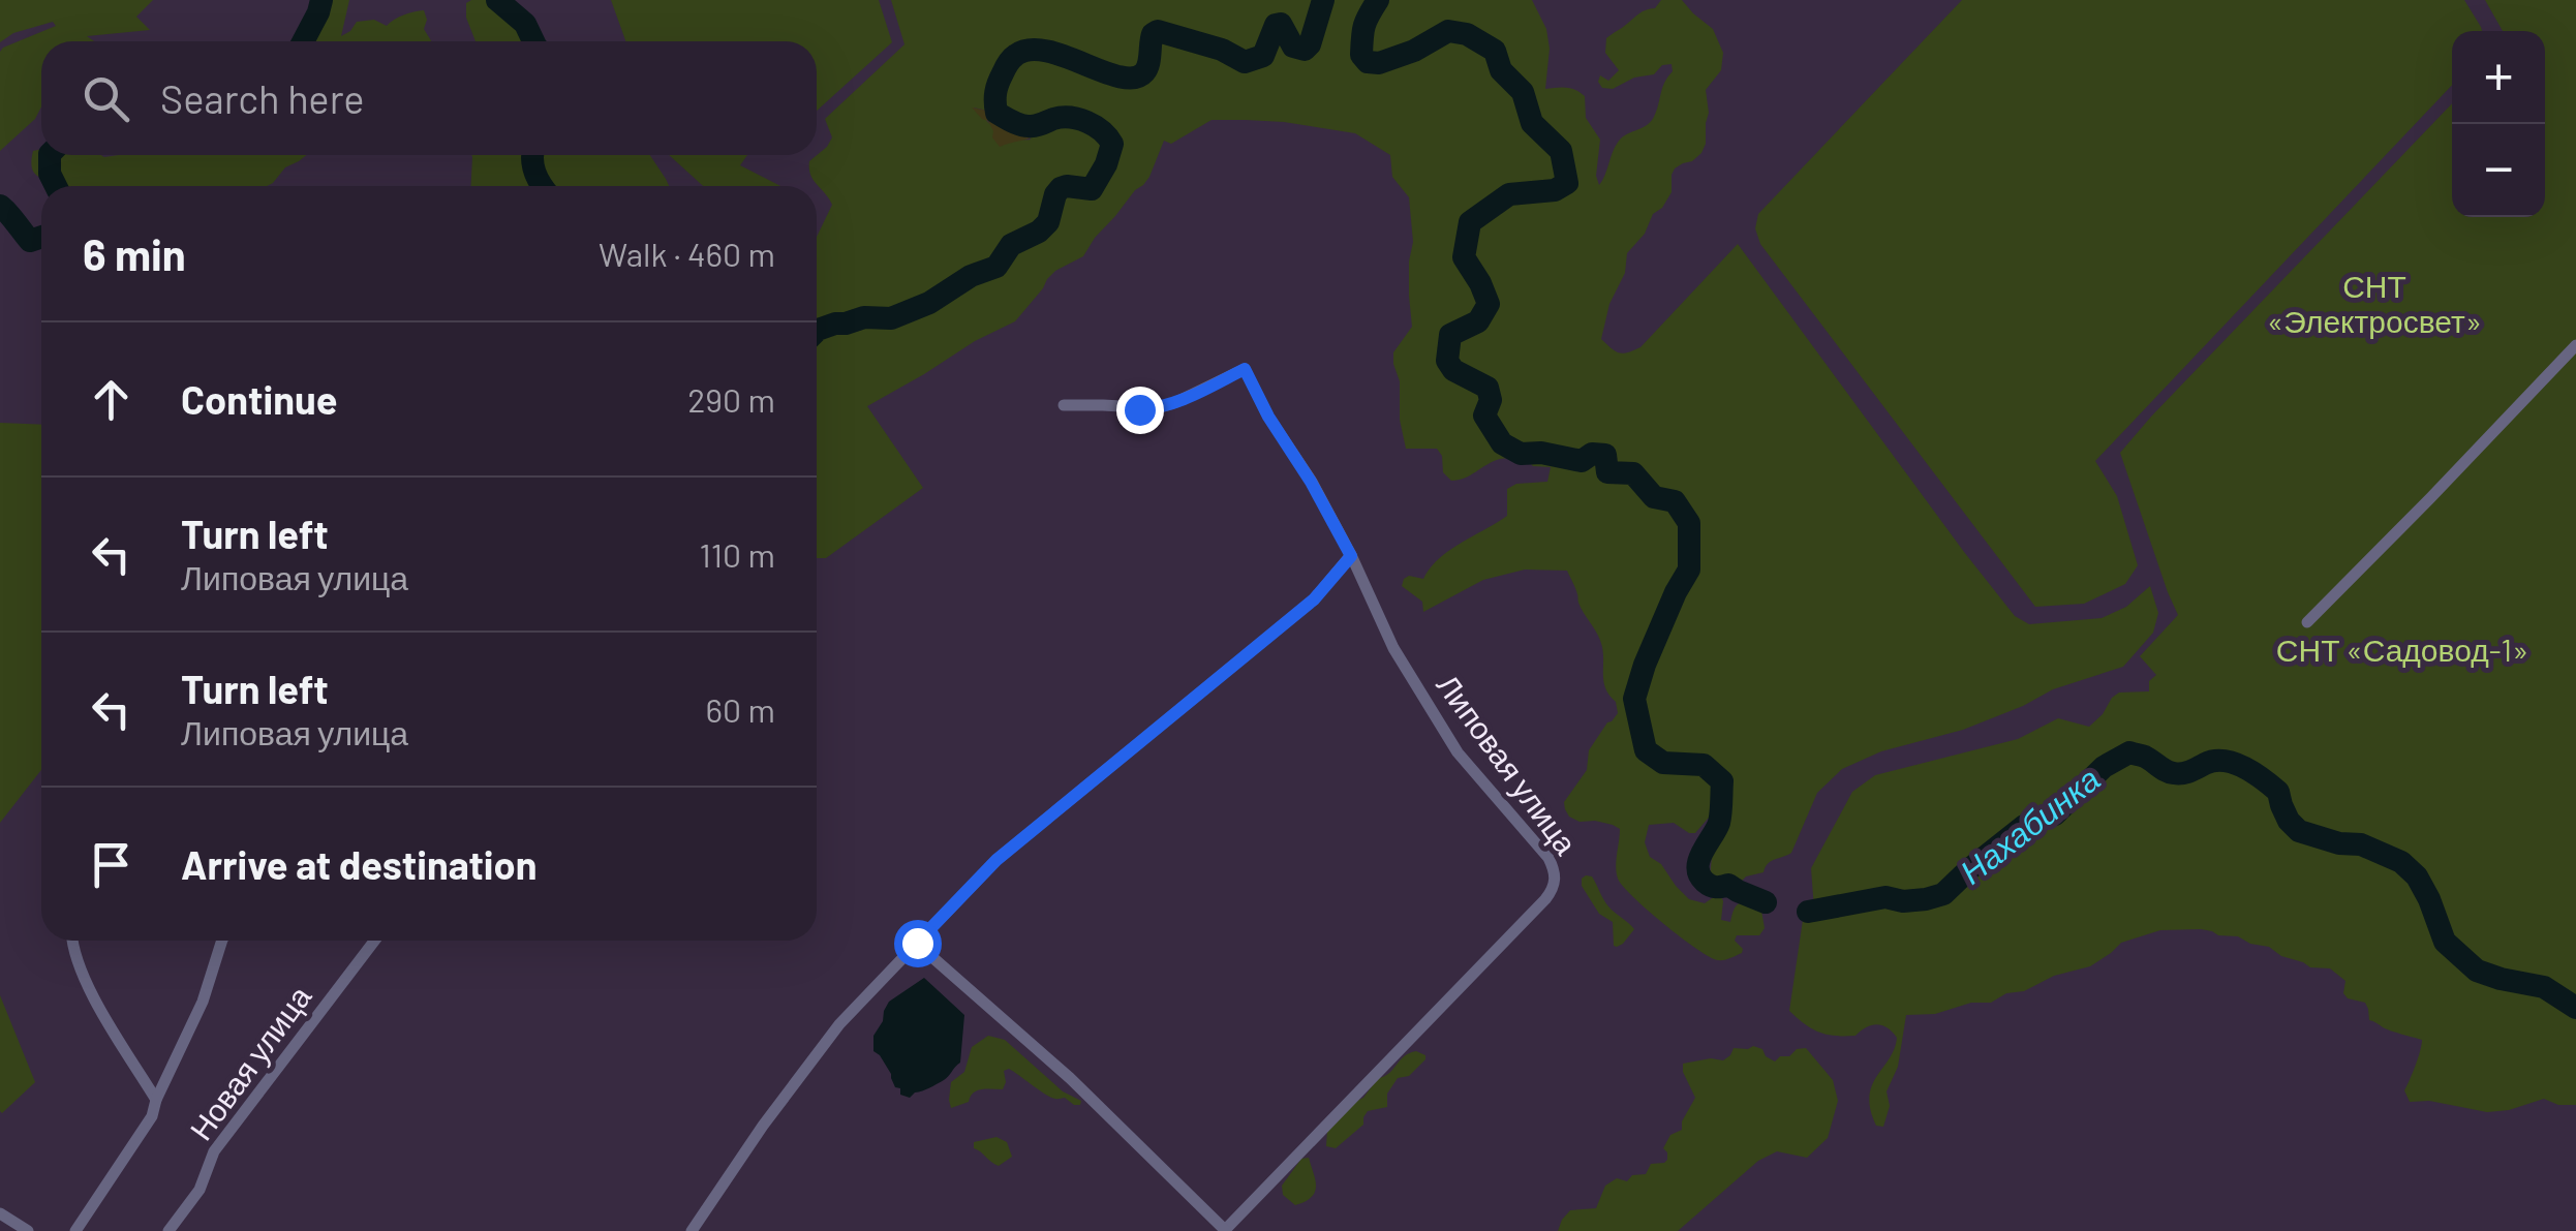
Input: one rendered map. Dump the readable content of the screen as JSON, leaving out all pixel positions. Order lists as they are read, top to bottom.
{
  "streets": {
    "street": ["Липовая улица", "Новая улица"]
  },
  "water": ["Нахабинка"],
  "parks": ["СНТ «Электросвет»", "СНТ «Садовод-1»"],
  "page": {
    "map_buttons": ["+", "−"],
    "search": "Search here",
    "heading": ["6 min", "Walk · 460 m"],
    "list": [
      ["Continue", "290 m"],
      ["Turn left", "Липовая улица", "110 m"],
      ["Turn left", "Липовая улица", "60 m"],
      "Arrive at destination"
    ]
  }
}
